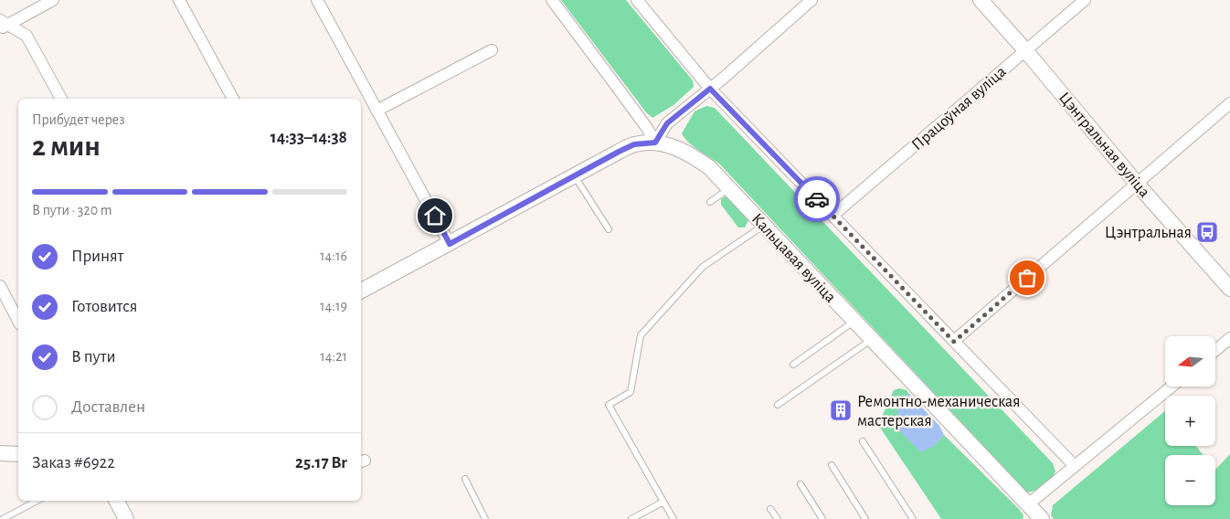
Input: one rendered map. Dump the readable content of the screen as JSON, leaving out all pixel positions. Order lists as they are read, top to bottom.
{
  "streets": {
    "street": ["Працоўная вуліца", "Цэнтральная вуліца", "Кальцавая вуліца"]
  },
  "crossings": [
    ["Працоўная вуліца", "Цэнтральная вуліца"]
  ],
  "places": {
    "bus stop": ["Цэнтральная"],
    "building": ["Ремонтно-механическая мастерская"]
  },
  "north": "left",
  "page": {
    "heading": ["2 мин", "Прибудет через", "14:33–14:38"],
    "panel": ["Заказ #6922", "25.17 Br"],
    "bar": "В пути · 320 m",
    "list": [
      ["Принят", "14:16"],
      ["Готовится", "14:19"],
      ["В пути", "14:21"],
      "Доставлен"
    ],
    "map_buttons": ["+", "−"]
  }
}
